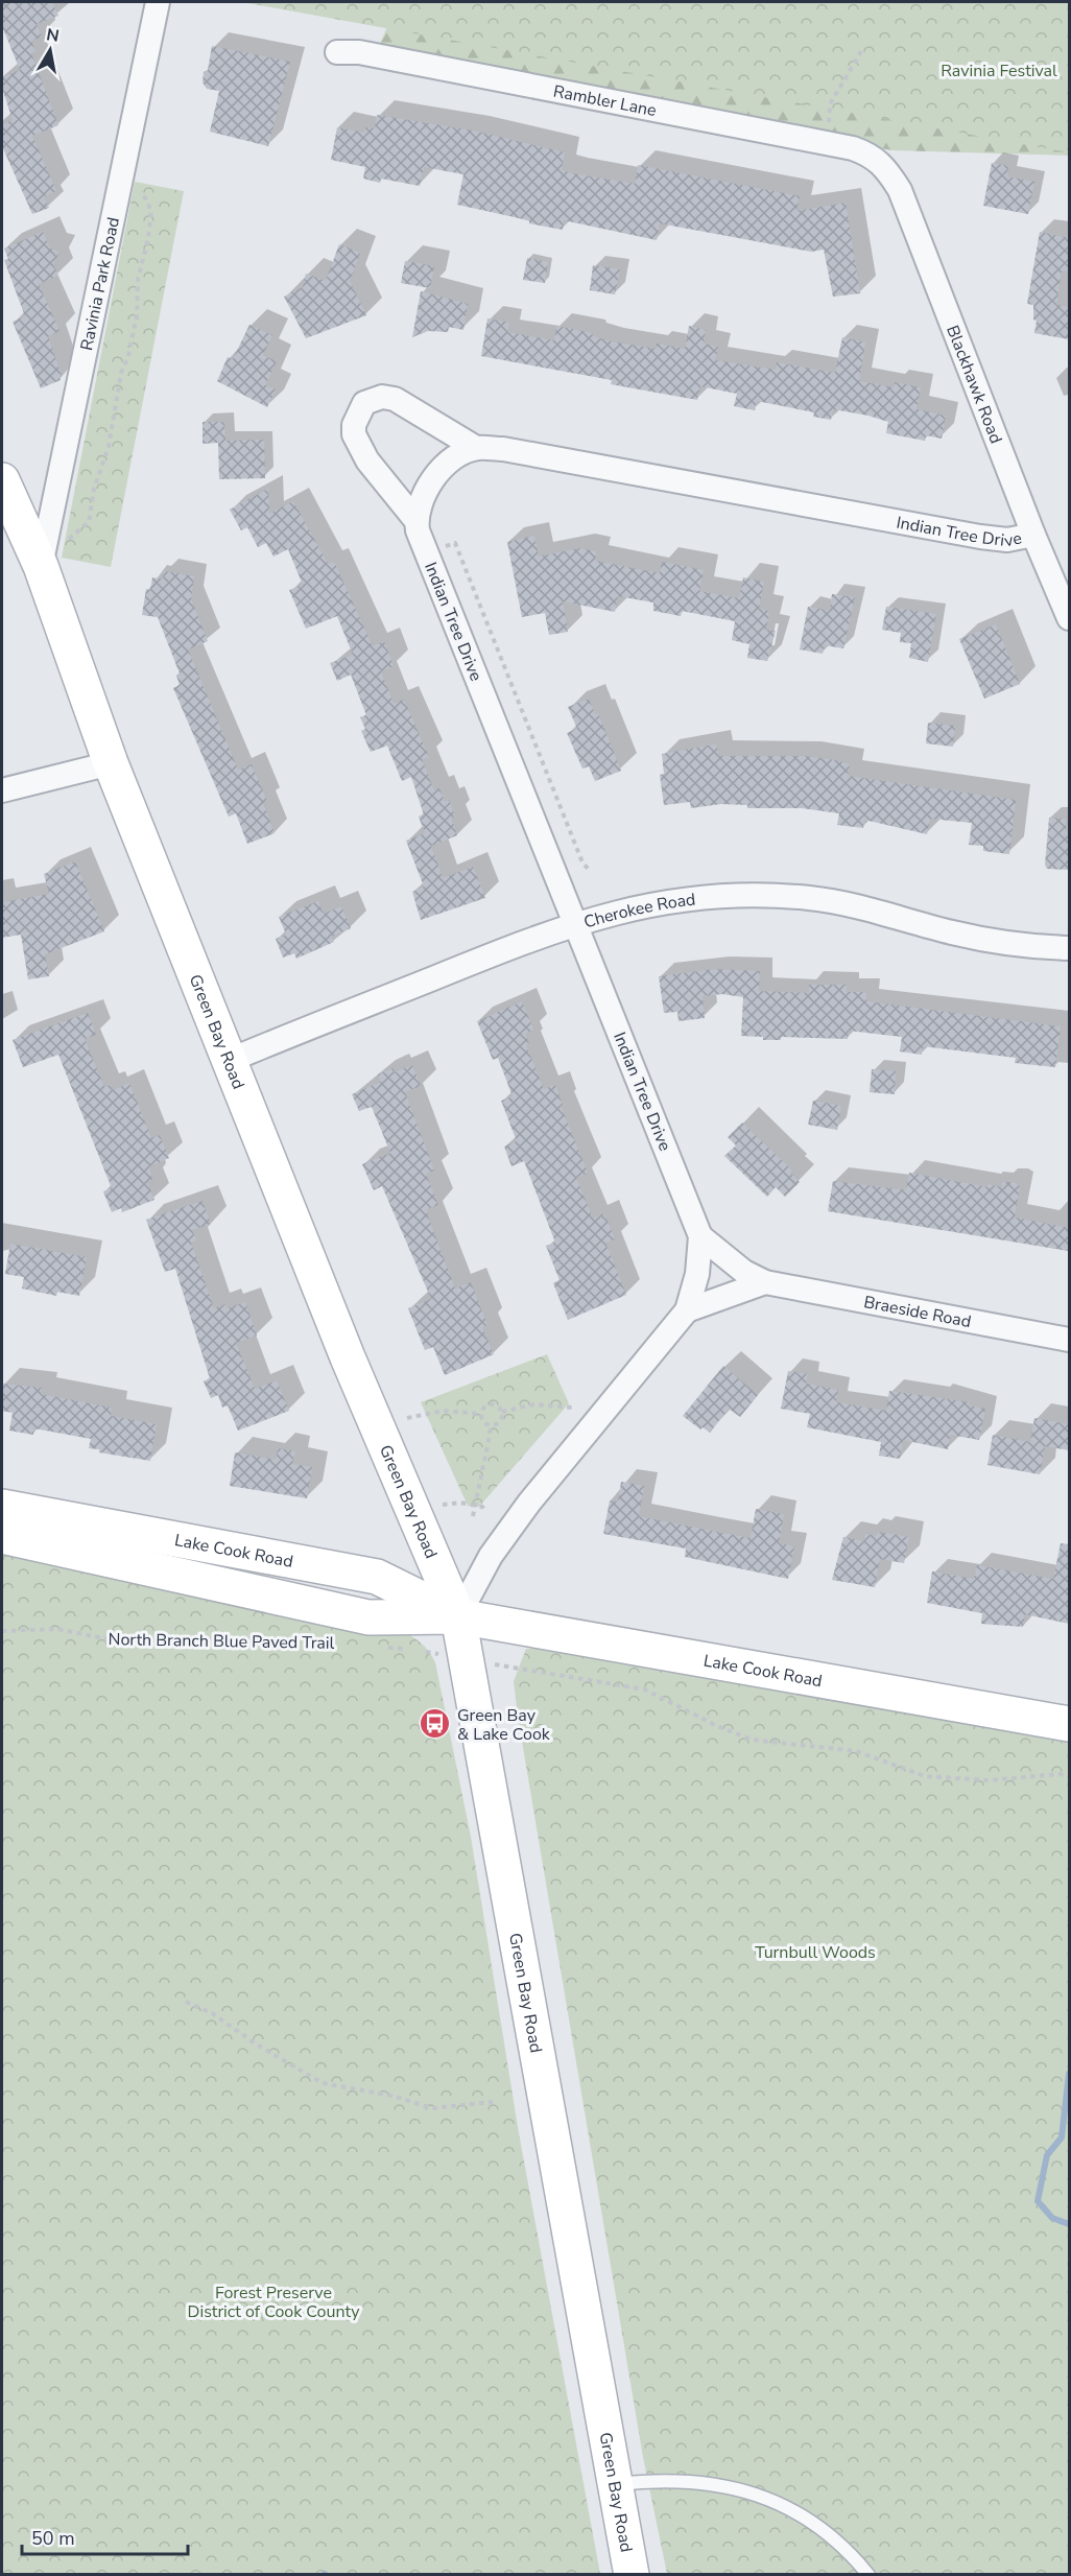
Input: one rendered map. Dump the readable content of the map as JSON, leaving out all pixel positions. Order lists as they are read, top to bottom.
{
  "streets": {
    "main road": ["Green Bay Road", "Lake Cook Road"],
    "street": [
      "Rambler Lane",
      "Ravinia Park Road",
      "Blackhawk Road",
      "Indian Tree Drive",
      "Cherokee Road",
      "Braeside Road"
    ],
    "path": ["North Branch Blue Paved Trail"]
  },
  "crossings": [
    ["Rambler Lane", "Blackhawk Road"],
    ["Ravinia Park Road", "Green Bay Road"],
    ["Blackhawk Road", "Indian Tree Drive"],
    ["Indian Tree Drive", "Cherokee Road"],
    ["Indian Tree Drive", "Green Bay Road"],
    ["Indian Tree Drive", "Braeside Road"],
    ["Indian Tree Drive", "Lake Cook Road"],
    ["Cherokee Road", "Green Bay Road"],
    ["Green Bay Road", "Lake Cook Road"]
  ],
  "parks": ["Ravinia Festival", "Turnbull Woods", "Forest Preserve District of Cook County"],
  "places": {
    "bus stop": ["Green Bay & Lake Cook"]
  },
  "scale_bar": "50 m",
  "north": "top"
}
